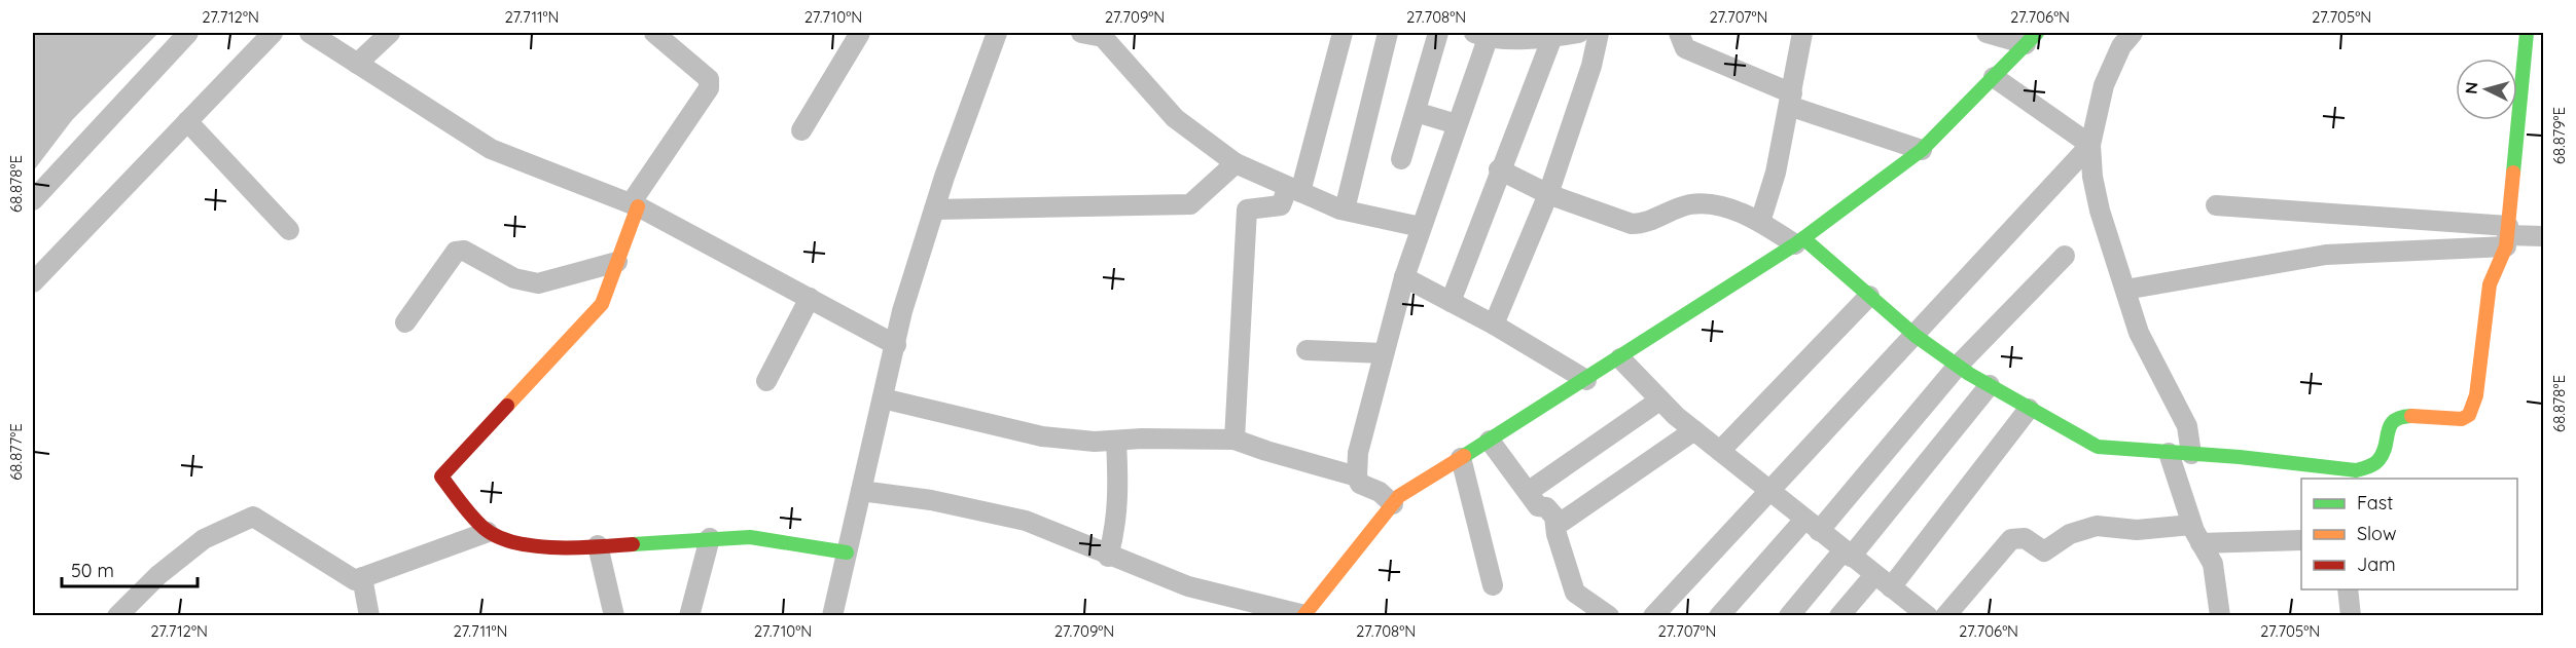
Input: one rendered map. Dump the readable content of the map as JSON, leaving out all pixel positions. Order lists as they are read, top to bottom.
{
  "legend": ["Fast", "Slow", "Jam"],
  "scale_bar": "50 m",
  "north": "left",
  "coordinates": [
    "27.712°N",
    "27.711°N",
    "27.710°N",
    "27.709°N",
    "27.708°N",
    "27.707°N",
    "27.706°N",
    "27.705°N",
    "68.879°E",
    "68.878°E",
    "68.877°E"
  ]
}
